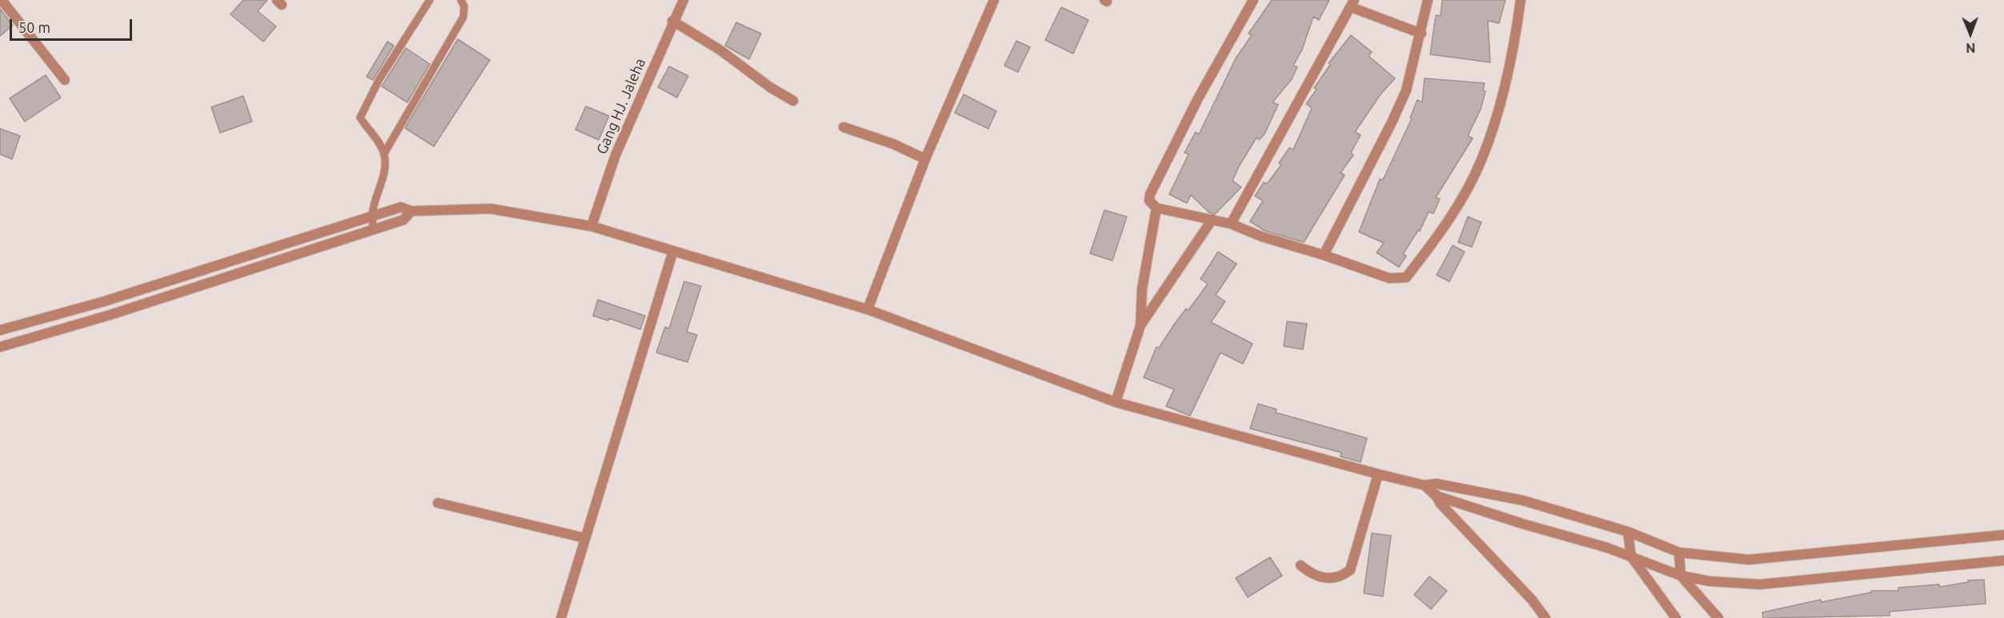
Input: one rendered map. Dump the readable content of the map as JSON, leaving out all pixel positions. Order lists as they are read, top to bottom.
{
  "streets": {
    "street": ["Gang HJ. Jaleha"]
  },
  "scale_bar": "50 m",
  "north": "bottom"
}
